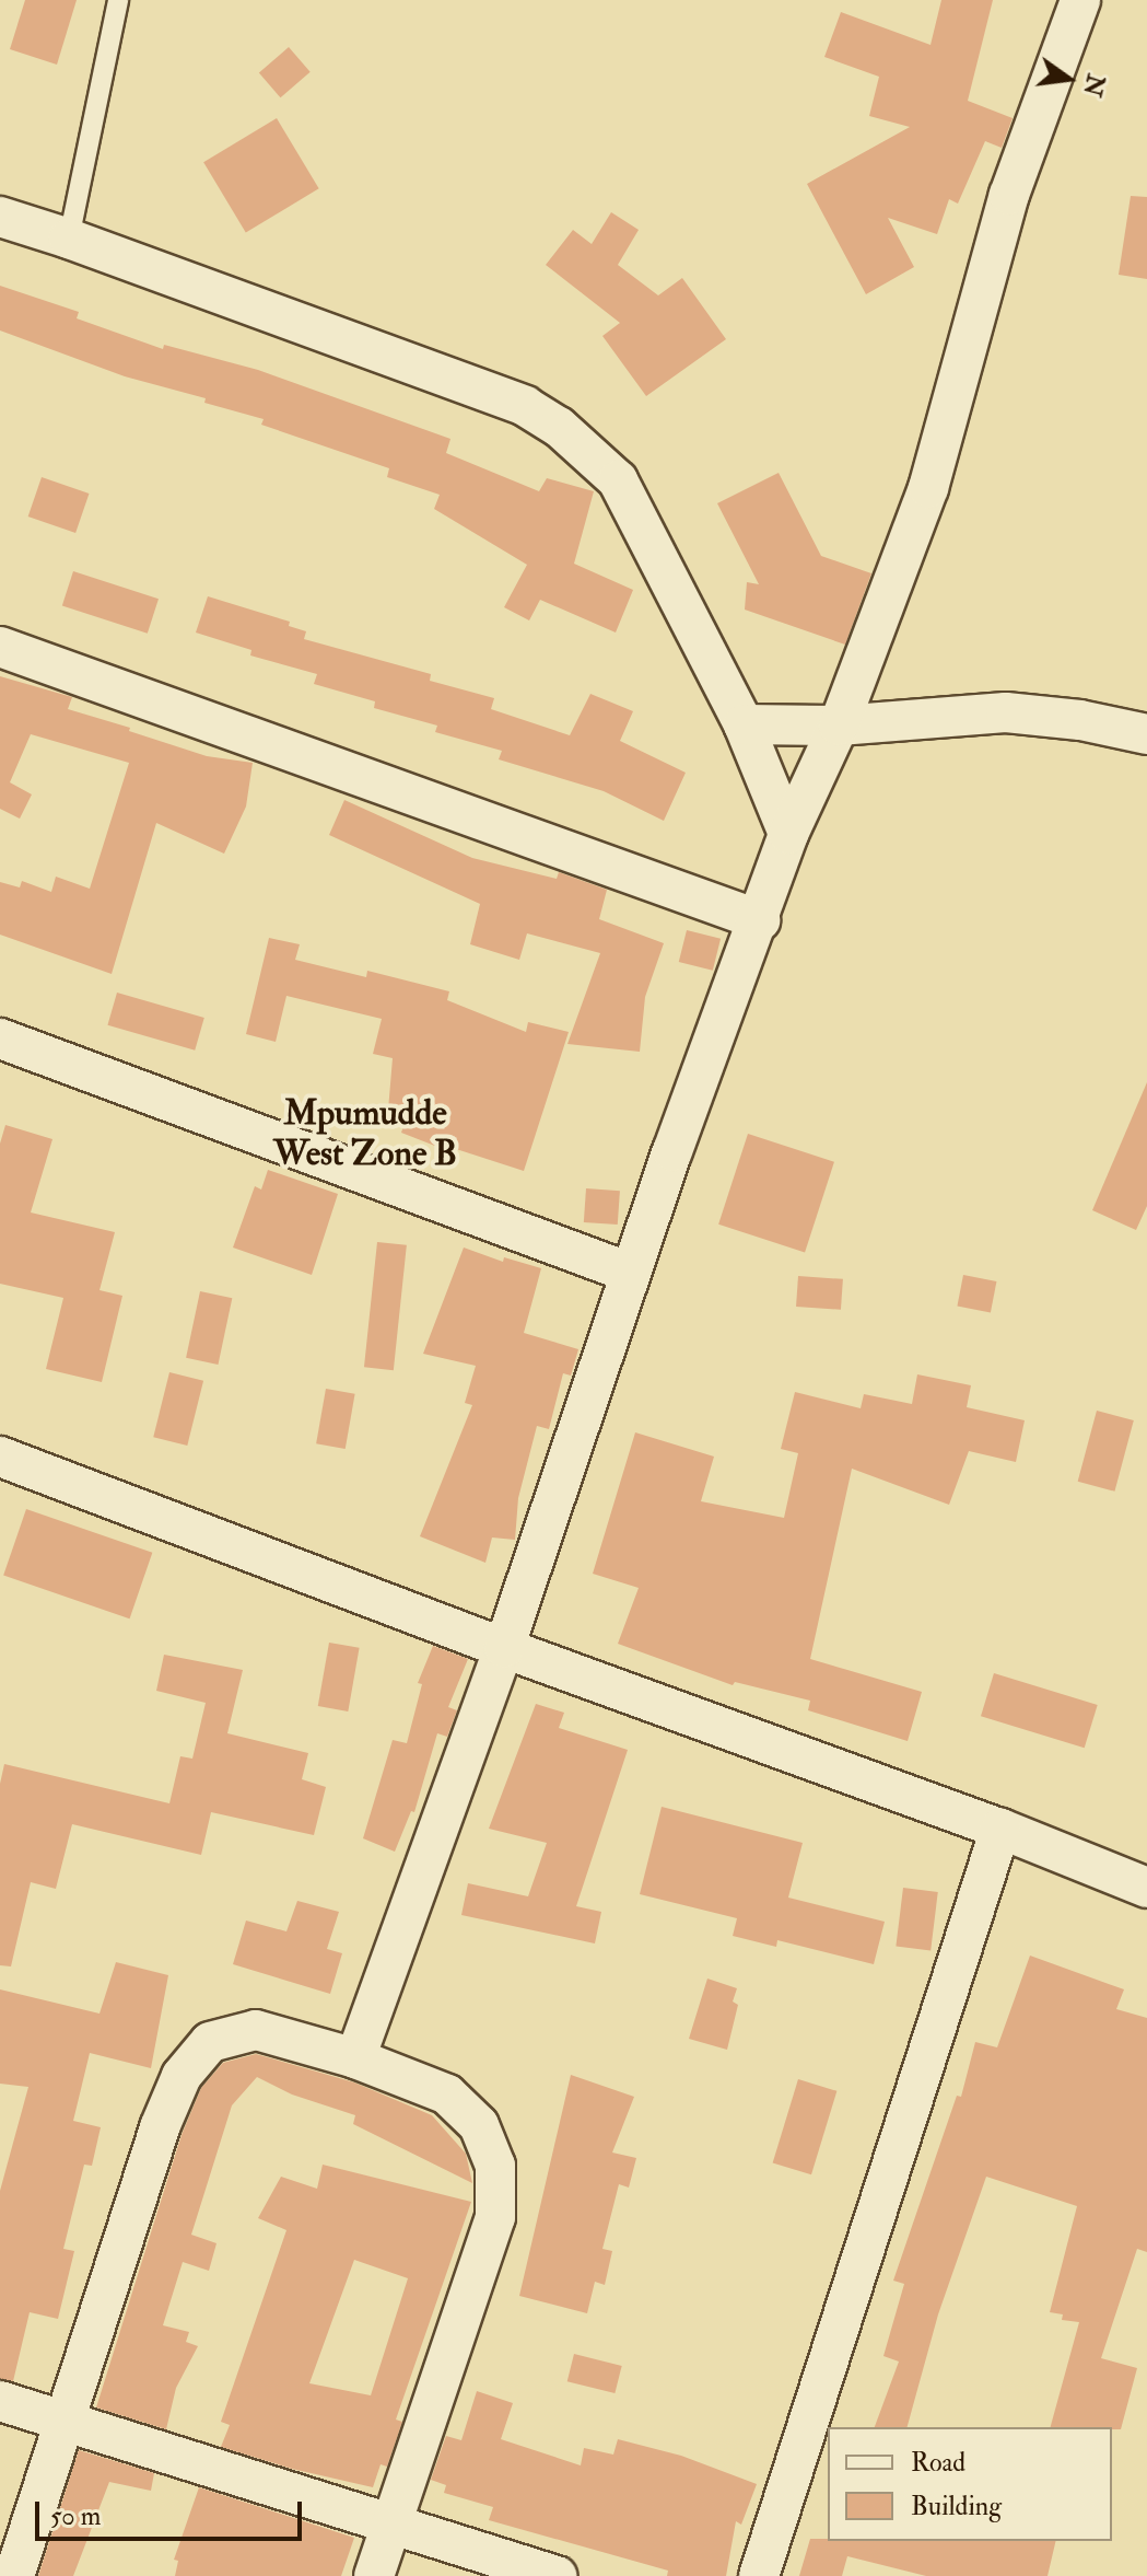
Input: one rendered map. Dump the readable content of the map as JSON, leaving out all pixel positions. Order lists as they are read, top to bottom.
{
  "districts": ["Mpumudde West Zone B"],
  "legend": ["Road", "Building"],
  "scale_bar": "50 m",
  "north": "right"
}
